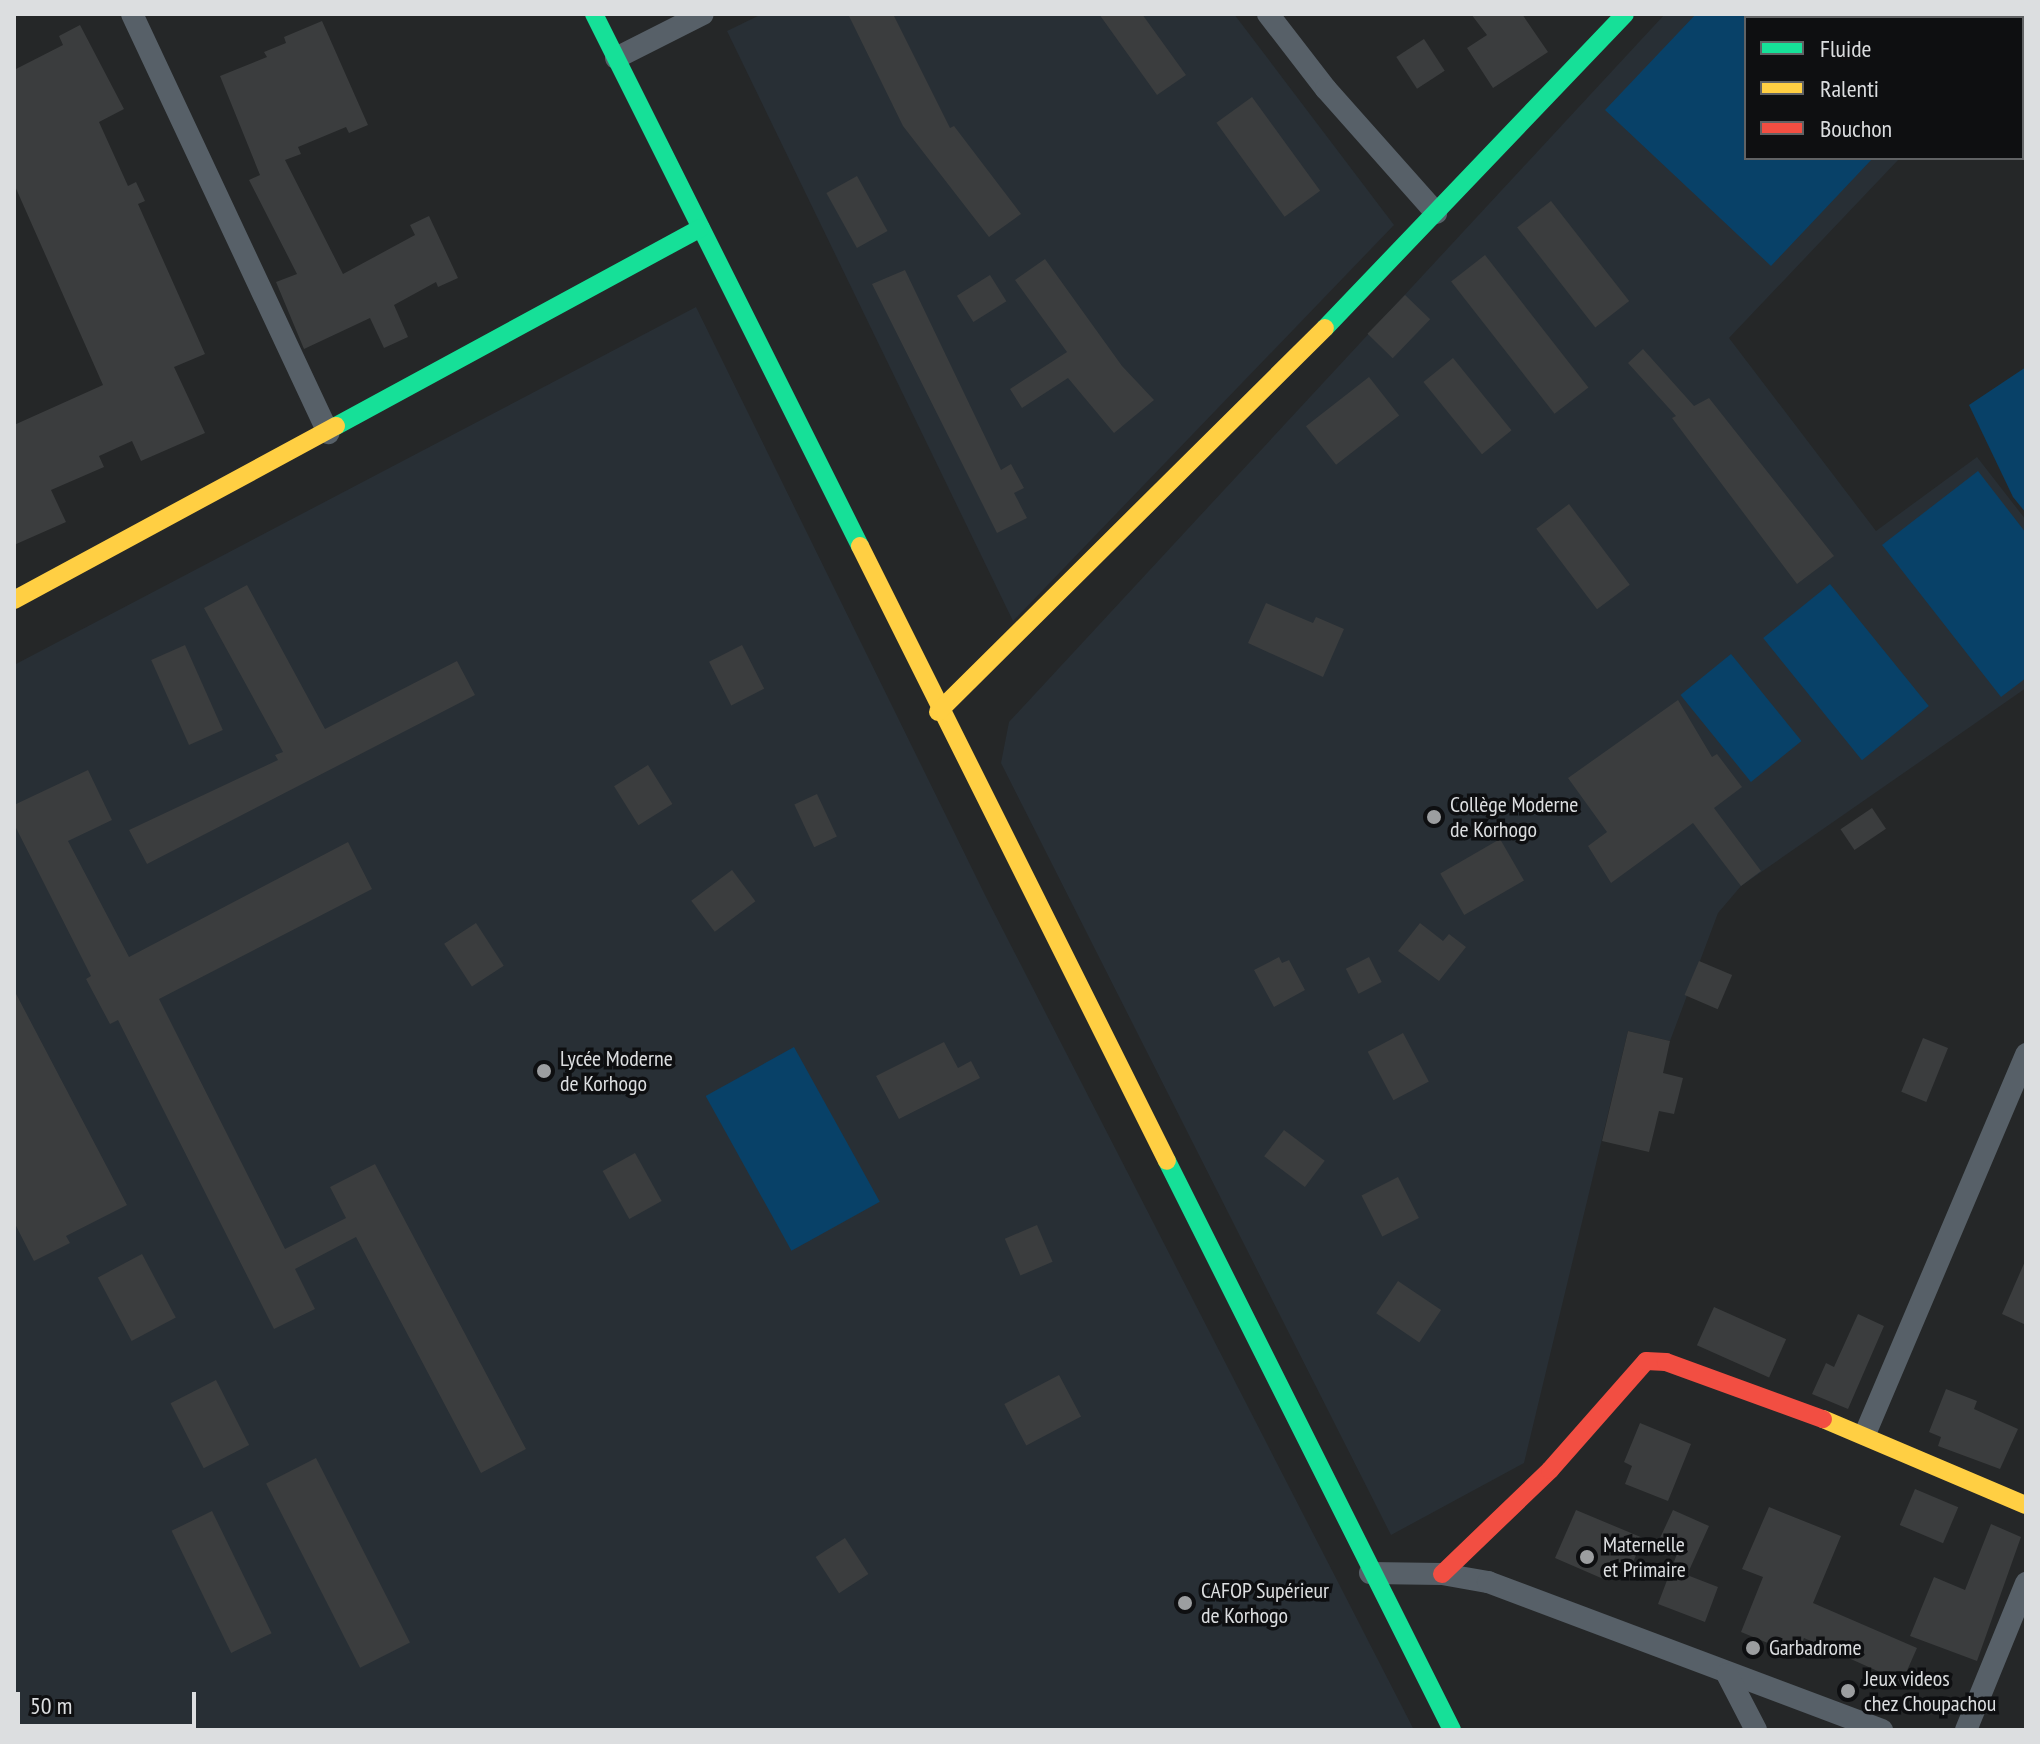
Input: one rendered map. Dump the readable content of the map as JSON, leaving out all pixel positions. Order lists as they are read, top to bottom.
{
  "places": [
    "Collège Moderne de Korhogo",
    "Lycée Moderne de Korhogo",
    "Maternelle et Primaire",
    "CAFOP Supérieur de Korhogo",
    "Garbadrome",
    "Jeux videos chez Choupachou"
  ],
  "legend": ["Fluide", "Ralenti", "Bouchon"],
  "scale_bar": "50 m"
}
